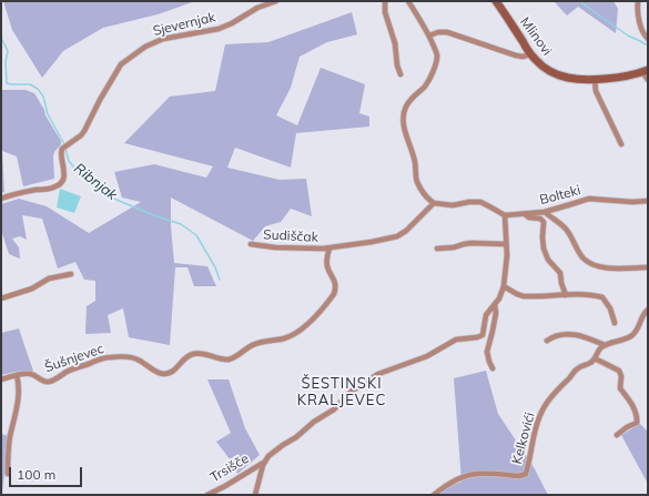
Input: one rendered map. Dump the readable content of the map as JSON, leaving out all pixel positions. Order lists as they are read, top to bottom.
{
  "streets": {
    "main road": ["Mlinovi"],
    "street": [
      "Sjevernjak",
      "Bolteki",
      "Sudiščak",
      "Šušnjevec",
      "Kelkovići",
      "Trsišče"
    ]
  },
  "crossings": [
    ["Sudiščak", "Šušnjevec"]
  ],
  "districts": ["ŠESTINSKI KRALJEVEC"],
  "water": ["Ribnjak"],
  "scale_bar": "100 m"
}
